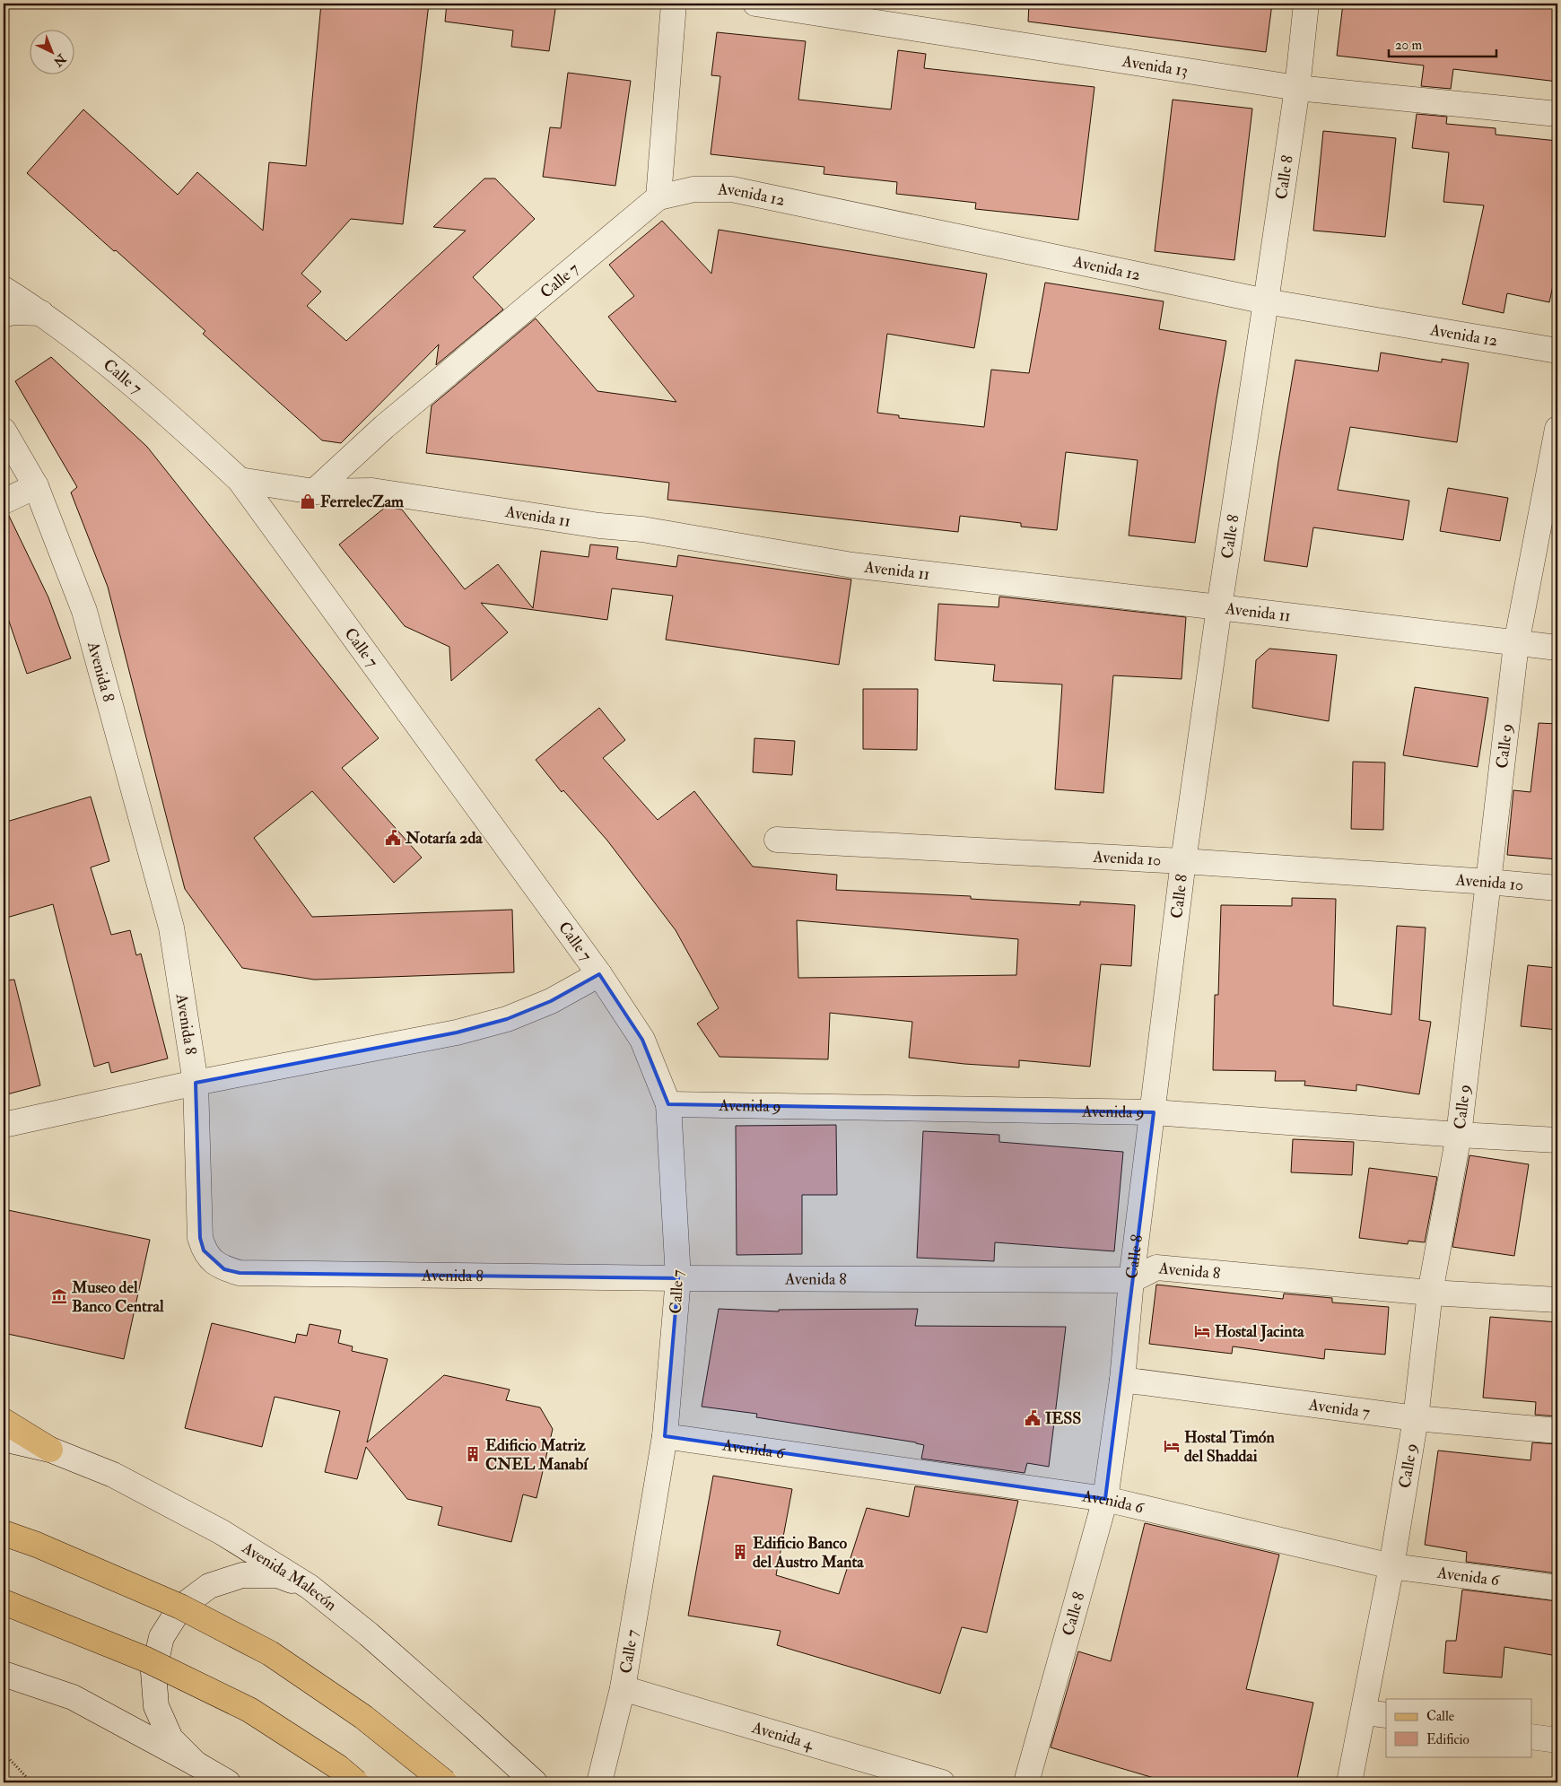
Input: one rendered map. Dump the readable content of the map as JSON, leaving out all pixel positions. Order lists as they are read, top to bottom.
{
  "streets": {
    "street": [
      "Avenida 13",
      "Calle 8",
      "Avenida 12",
      "Calle 7",
      "Avenida 11",
      "Avenida 8",
      "Calle 9",
      "Avenida 10",
      "Avenida 9",
      "Avenida 7",
      "Avenida 6",
      "Avenida Malecón",
      "Avenida 4"
    ]
  },
  "crossings": [
    ["Avenida 13", "Calle 8"],
    ["Calle 8", "Avenida 12"],
    ["Calle 8", "Avenida 11"],
    ["Calle 8", "Avenida 8"],
    ["Calle 8", "Avenida 10"],
    ["Calle 8", "Avenida 9"],
    ["Calle 8", "Avenida 7"],
    ["Calle 8", "Avenida 6"],
    ["Avenida 12", "Calle 7"],
    ["Calle 7", "Avenida 11"],
    ["Calle 7", "Avenida 8"],
    ["Calle 7", "Avenida 9"],
    ["Calle 7", "Avenida 6"],
    ["Calle 7", "Avenida 4"],
    ["Avenida 11", "Calle 9"],
    ["Avenida 8", "Calle 9"],
    ["Calle 9", "Avenida 10"],
    ["Calle 9", "Avenida 9"],
    ["Calle 9", "Avenida 7"],
    ["Calle 9", "Avenida 6"]
  ],
  "places": {
    "shop": ["FerrelecZam"],
    "public building": ["Notaría 2da", "IESS"],
    "museum": ["Museo del Banco Central"],
    "hotel": ["Hostal Jacinta", "Hostal Timón del Shaddai"],
    "building": ["Edificio Matriz CNEL Manabí", "Edificio Banco del Austro Manta"]
  },
  "legend": ["Calle", "Edificio"],
  "scale_bar": "20 m",
  "north": "bottom right"
}
